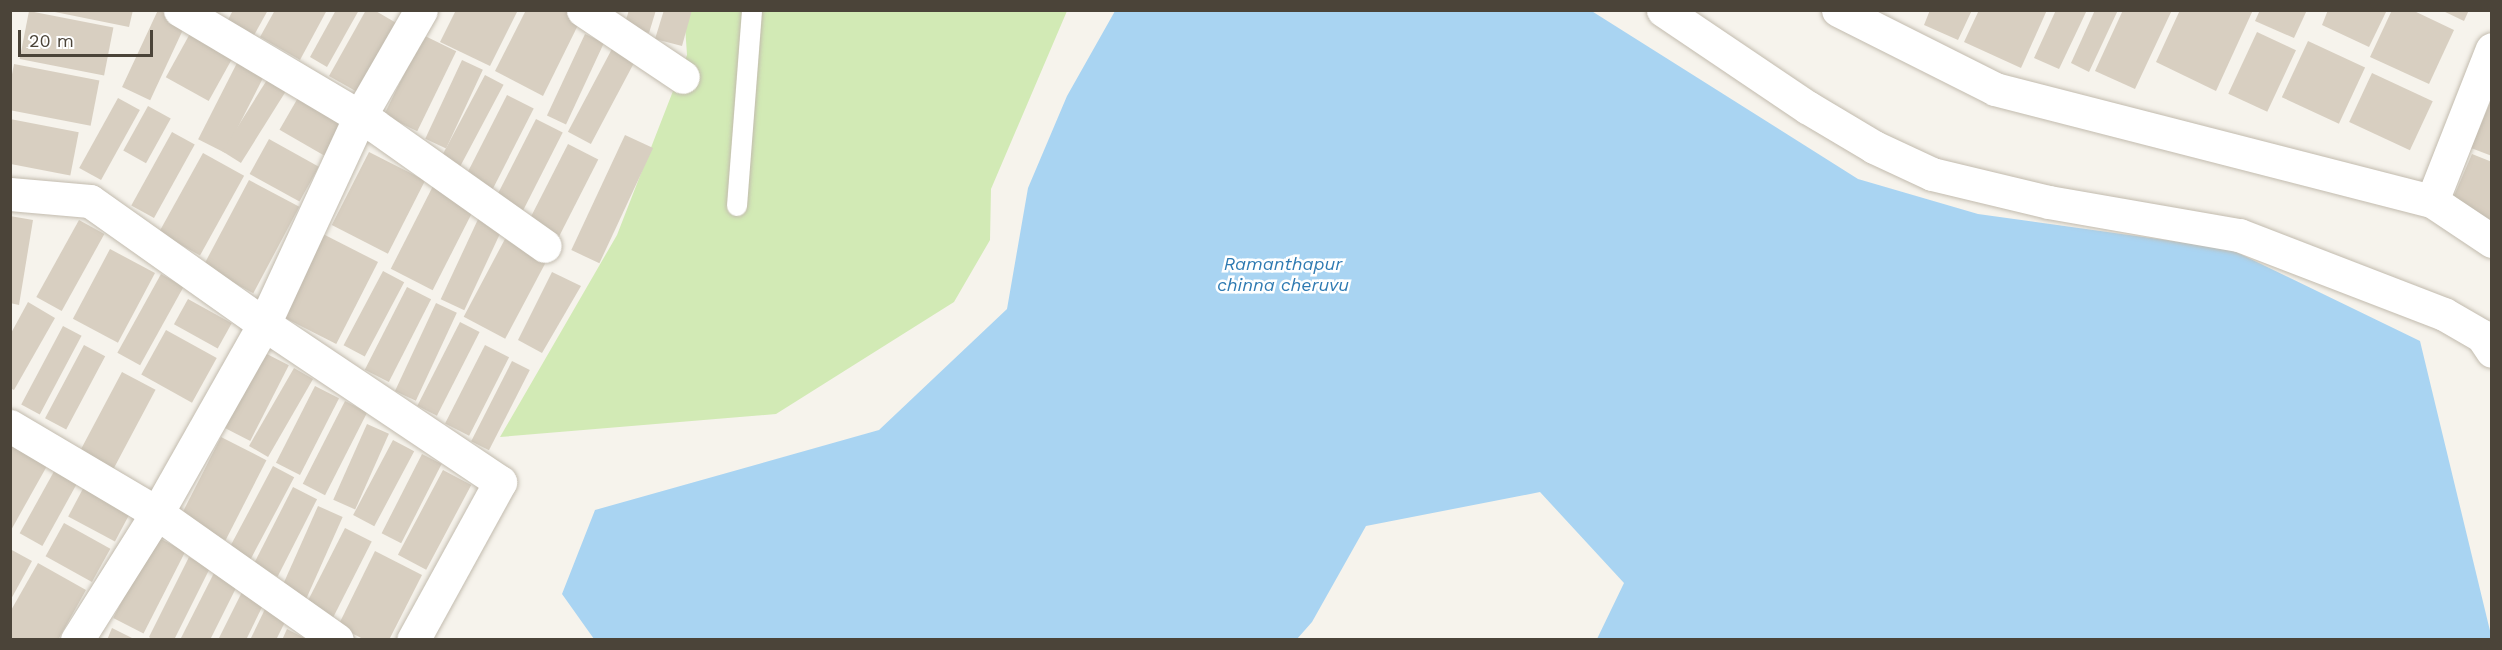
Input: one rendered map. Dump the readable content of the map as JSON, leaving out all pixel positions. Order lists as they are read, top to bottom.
{
  "water": ["Ramanthapur chinna cheruvu"],
  "scale_bar": "20 m"
}
